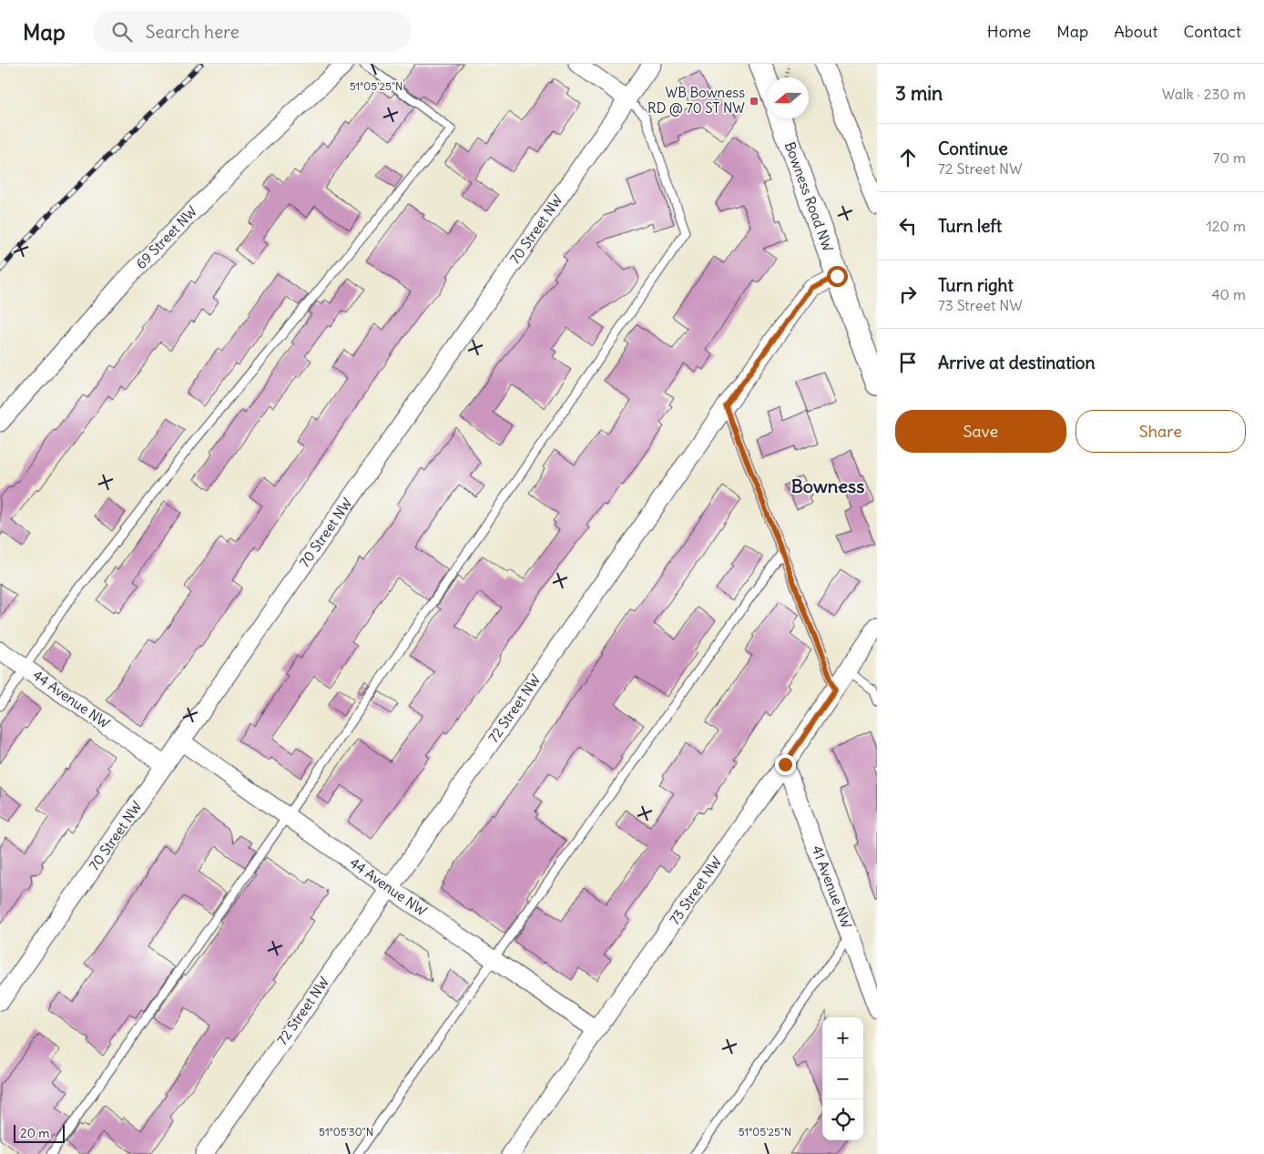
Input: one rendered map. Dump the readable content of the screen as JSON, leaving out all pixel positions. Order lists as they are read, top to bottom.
{
  "streets": {
    "street": [
      "Bowness Road NW",
      "70 Street NW",
      "69 Street NW",
      "44 Avenue NW",
      "72 Street NW",
      "41 Avenue NW",
      "73 Street NW"
    ]
  },
  "crossings": [
    ["Bowness Road NW", "72 Street NW"],
    ["70 Street NW", "44 Avenue NW"],
    ["44 Avenue NW", "72 Street NW"],
    ["44 Avenue NW", "73 Street NW"],
    ["41 Avenue NW", "73 Street NW"]
  ],
  "districts": ["Bowness"],
  "places": {
    "transit": ["WB Bowness RD @ 70 ST NW"]
  },
  "scale_bar": "20 m",
  "north": "left",
  "page": {
    "header": "Map",
    "search": "Search here",
    "nav": [
      "Home",
      "Map",
      "About",
      "Contact"
    ],
    "heading": ["3 min", "Walk · 230 m"],
    "list": [
      ["Continue", "72 Street NW", "70 m"],
      ["Turn left", "120 m"],
      ["Turn right", "73 Street NW", "40 m"],
      "Arrive at destination"
    ],
    "buttons": ["Save", "Share"],
    "map_buttons": ["+", "−"],
    "scale": "20 m"
  },
  "coordinates": ["51°05'25\"N", "51°05'30\"N"]
}
